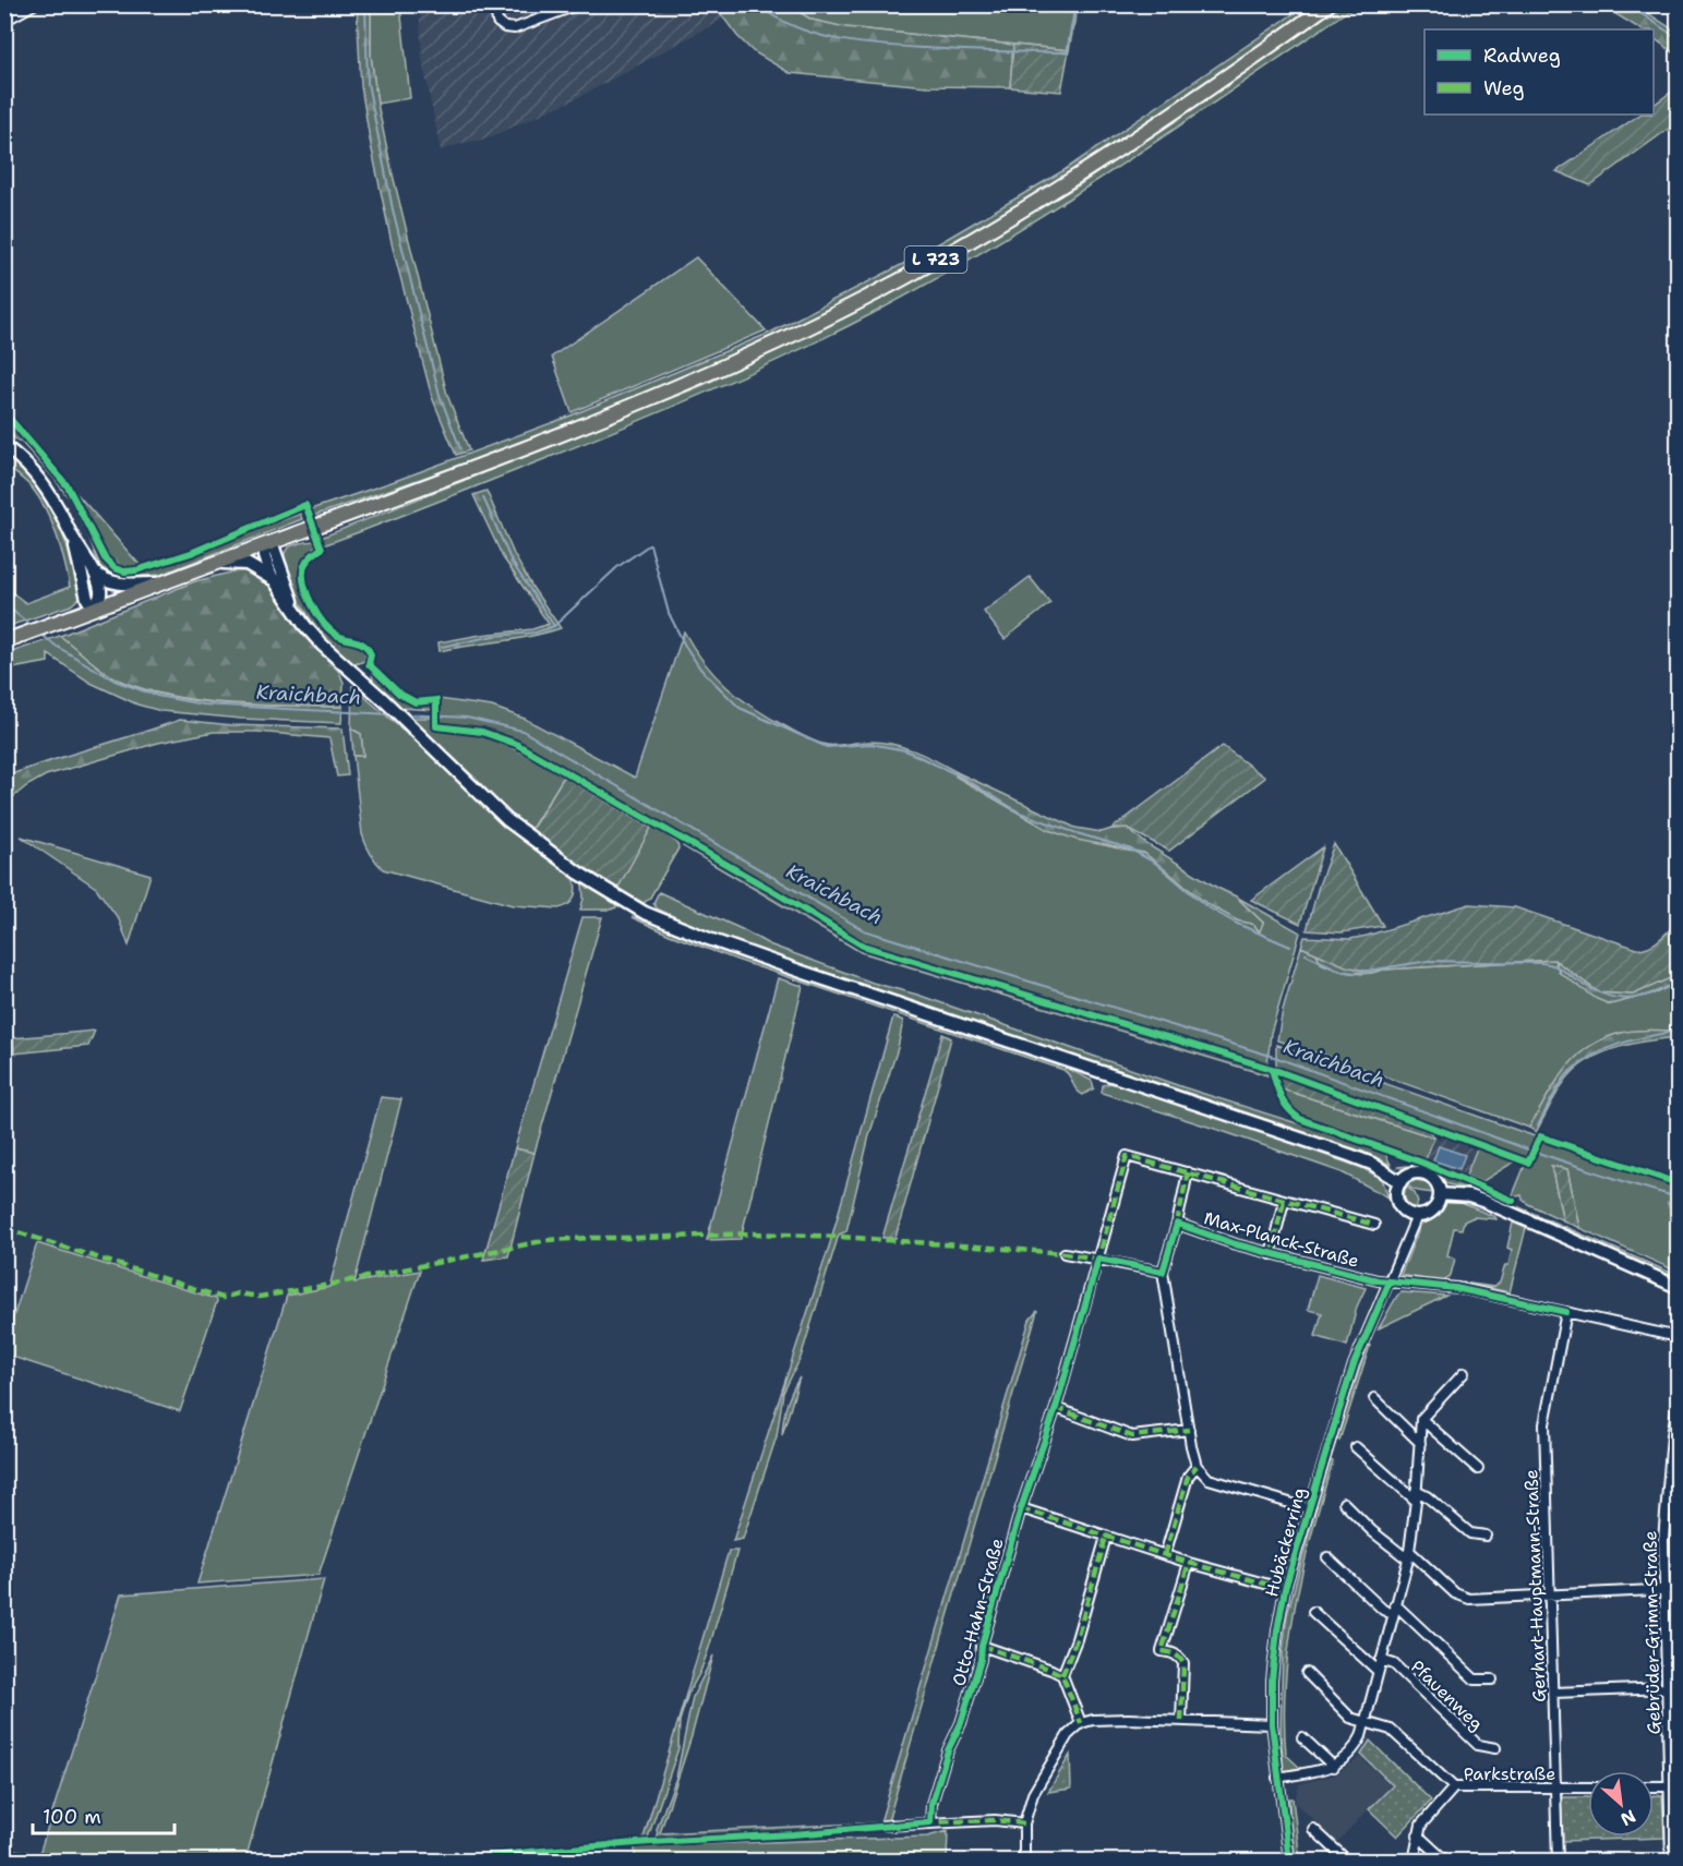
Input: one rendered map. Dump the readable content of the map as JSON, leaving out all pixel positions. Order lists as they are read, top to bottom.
{
  "streets": {
    "main road": ["L 723"],
    "street": [
      "Max-Planck-Straße",
      "Hubäckerring",
      "Gerhart-Hauptmann-Straße",
      "Otto-Hahn-Straße",
      "Gebrüder-Grimm-Straße",
      "Pfauenweg",
      "Parkstraße"
    ]
  },
  "crossings": [
    ["Max-Planck-Straße", "Hubäckerring"],
    ["Max-Planck-Straße", "Gerhart-Hauptmann-Straße"],
    ["Gerhart-Hauptmann-Straße", "Parkstraße"]
  ],
  "water": ["Kraichbach"],
  "legend": ["Radweg", "Weg"],
  "scale_bar": "100 m",
  "north": "bottom right"
}
